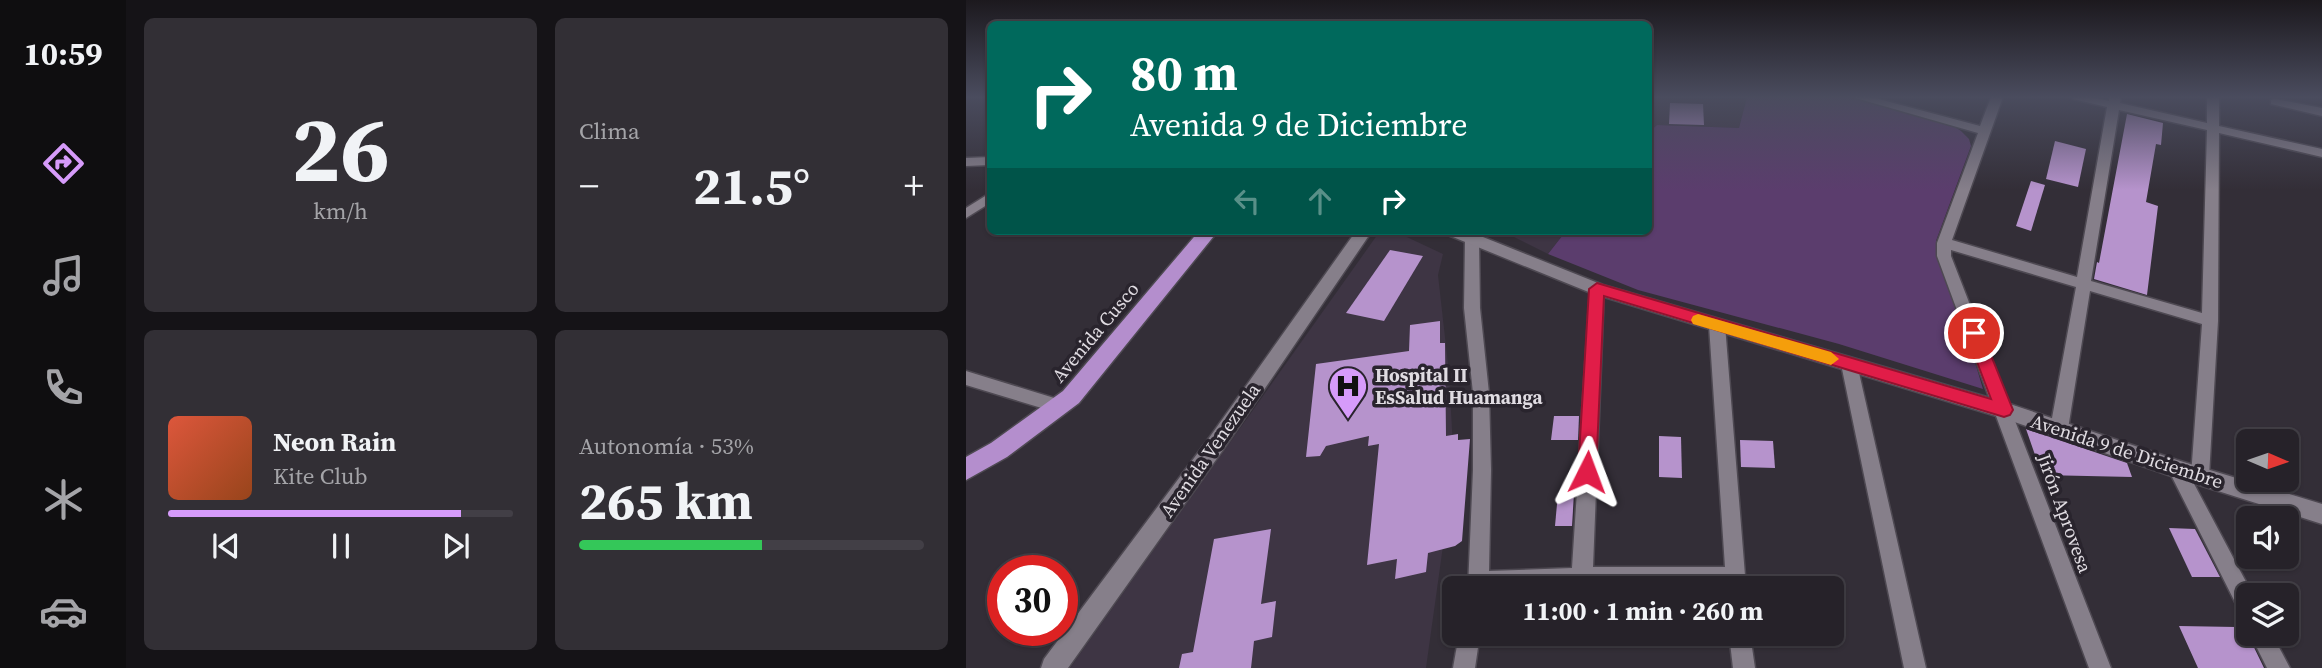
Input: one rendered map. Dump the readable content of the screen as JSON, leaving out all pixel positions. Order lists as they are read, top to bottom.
{
  "streets": {
    "highway": ["Avenida Cusco"],
    "street": ["Avenida Venezuela", "Avenida 9 de Diciembre", "Jirón Aprovesa"]
  },
  "crossings": [
    ["Avenida 9 de Diciembre", "Jirón Aprovesa"]
  ],
  "places": {
    "hospital": ["Hospital II EsSalud Huamanga"]
  },
  "north": "right",
  "page": {
    "tabs": "10:59",
    "tile": [
      ["26", "km/h"],
      "Clima",
      ["Autonomía · 53%", "265 km"]
    ],
    "turn": ["80 m", "Avenida 9 de Diciembre"],
    "heat": ["−", "21.5°", "+"],
    "song": ["Neon Rain", "Kite Club"],
    "limit": "30",
    "trip": "11:00 · 1 min · 260 m"
  }
}
